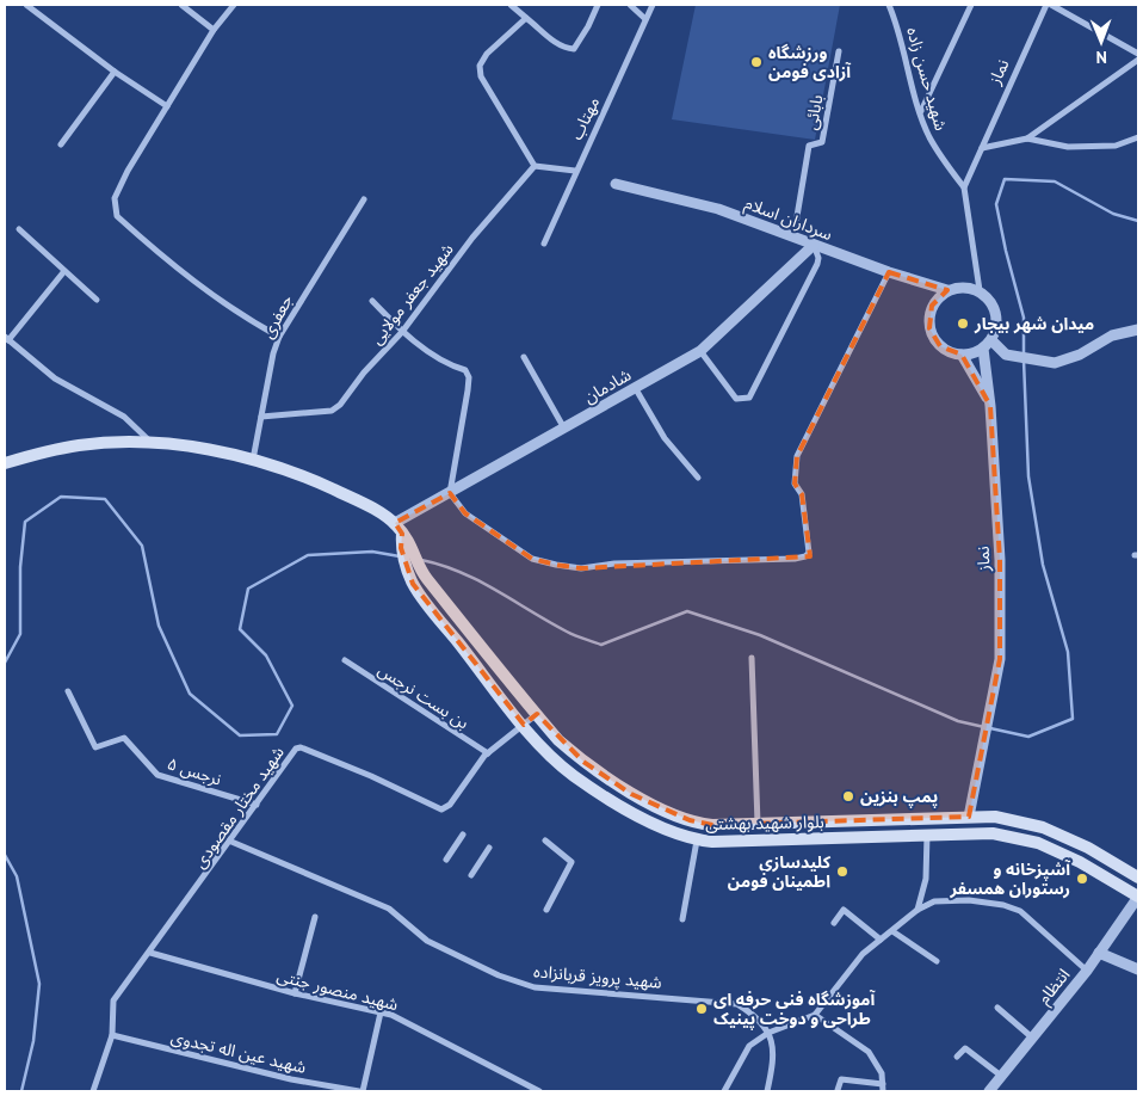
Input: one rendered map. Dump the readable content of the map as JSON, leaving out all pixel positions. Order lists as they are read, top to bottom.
{
  "streets": {
    "main road": ["بلوار شهید بهشتی"],
    "street": [
      "نماز",
      "شهید حسن زاده",
      "بابائی",
      "مهتاب",
      "سرداران اسلام",
      "شهید جعفر مولایی",
      "جعفری",
      "شادمان",
      "بن بست نرجس",
      "نرجس ۵",
      "شهید مختار مقصودی",
      "شهید پرویز قربانزاده",
      "انتظام",
      "شهید منصور جنتی",
      "شهید عین اله تجدوی"
    ]
  },
  "crossings": [
    ["نماز", "شهید حسن زاده"],
    ["نماز", "سرداران اسلام"],
    ["نماز", "بلوار شهید بهشتی"],
    ["بابائی", "سرداران اسلام"],
    ["سرداران اسلام", "شادمان"],
    ["شهید جعفر مولایی", "جعفری"],
    ["بن بست نرجس", "شهید مختار مقصودی"],
    ["نرجس ۵", "شهید مختار مقصودی"],
    ["شهید مختار مقصودی", "بلوار شهید بهشتی"],
    ["شهید مختار مقصودی", "شهید پرویز قربانزاده"],
    ["شهید مختار مقصودی", "شهید منصور جنتی"],
    ["شهید مختار مقصودی", "شهید عین اله تجدوی"],
    ["بلوار شهید بهشتی", "انتظام"]
  ],
  "places": [
    "ورزشگاه آزادی فومن",
    "میدان شهر بیجار",
    "پمپ بنزین",
    "کلیدسازی اطمینان فومن",
    "آشپزخانه و رستوران همسفر",
    "آموزشگاه فنی حرفه ای طراحی و دوخت پینیک"
  ],
  "north": "bottom"
}
